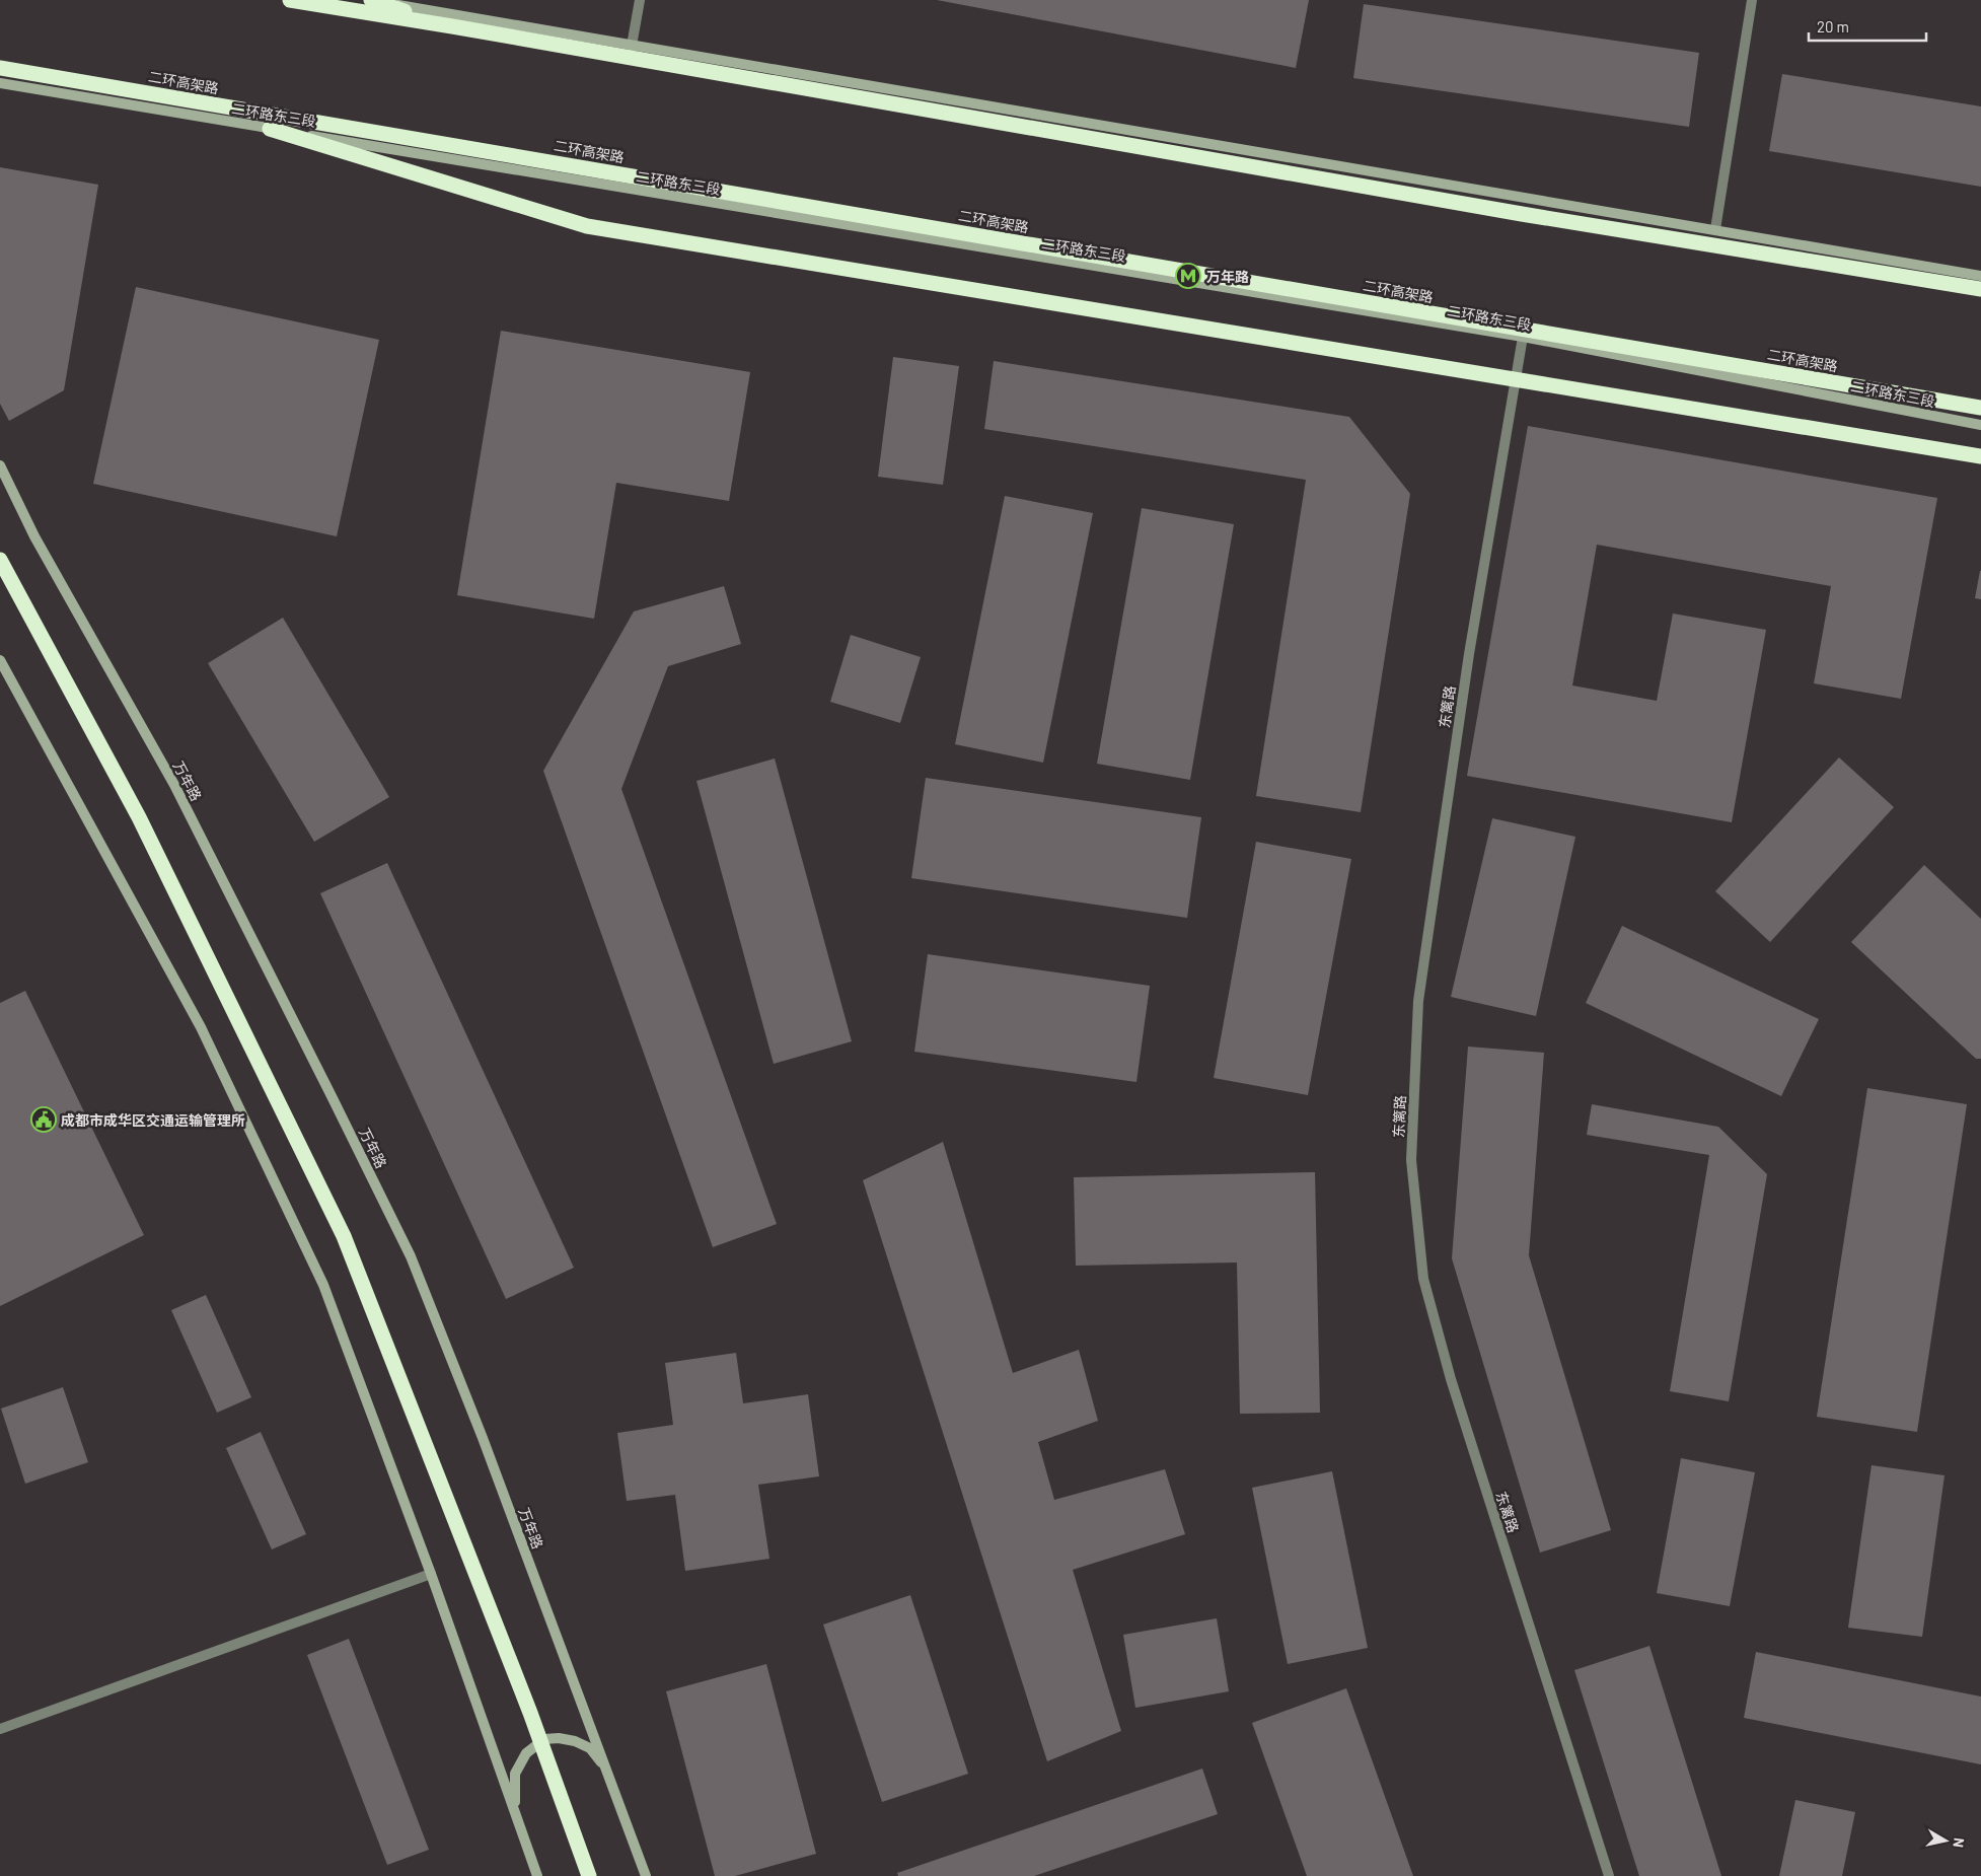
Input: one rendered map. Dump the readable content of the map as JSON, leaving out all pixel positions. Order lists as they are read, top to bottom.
{
  "streets": {
    "highway": ["二环高架路"],
    "main road": ["二环路东三段", "万年路"],
    "street": ["东篱路"]
  },
  "crossings": [
    ["二环路东三段", "东篱路"]
  ],
  "places": {
    "metro station": ["万年路"],
    "public building": ["成都市成华区交通运输管理所"]
  },
  "scale_bar": "20 m",
  "north": "right"
}
